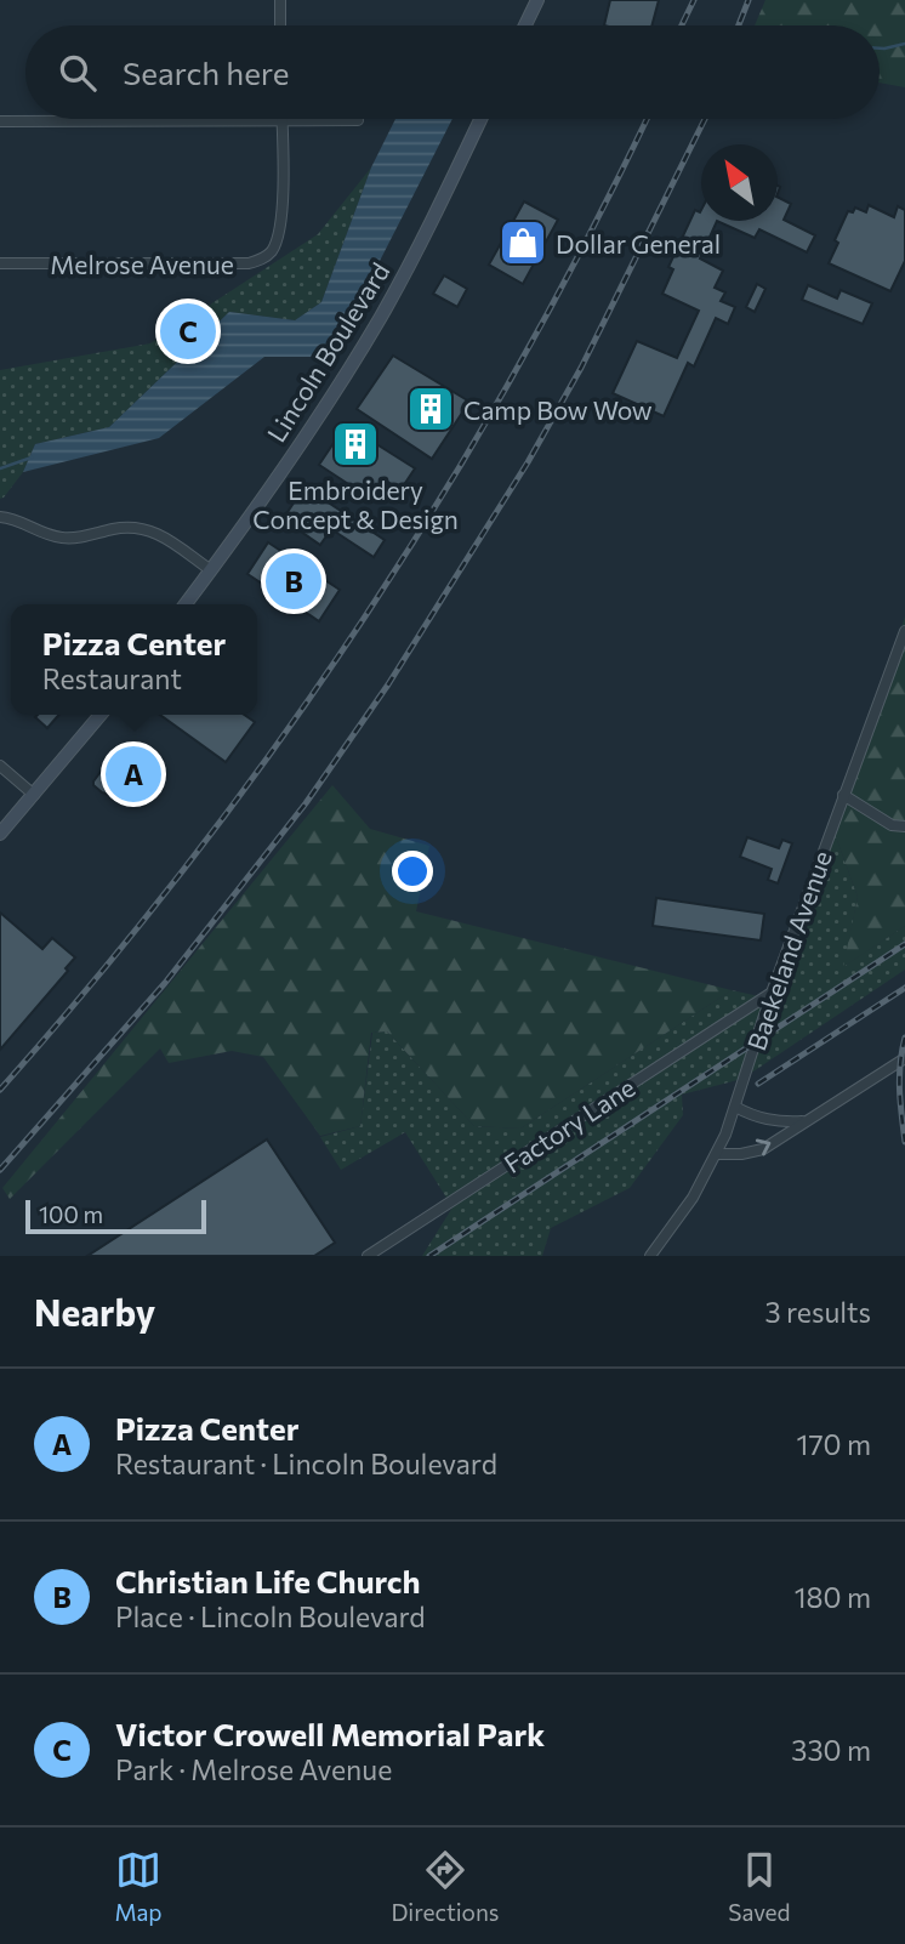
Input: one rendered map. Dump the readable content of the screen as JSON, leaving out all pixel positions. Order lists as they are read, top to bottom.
{
  "streets": {
    "main road": ["Lincoln Boulevard"],
    "street": ["Melrose Avenue", "Baekeland Avenue", "Factory Lane"]
  },
  "crossings": [
    ["Baekeland Avenue", "Factory Lane"]
  ],
  "places": {
    "shop": ["Dollar General"],
    "building": ["Camp Bow Wow", "Embroidery Concept & Design"]
  },
  "scale_bar": "100 m",
  "north": "top left",
  "page": {
    "search": "Search here",
    "pins": ["C", "B", "A"],
    "popup": ["Pizza Center", "Restaurant"],
    "scale": "100 m",
    "heading": ["Nearby", "3 results"],
    "list": [
      {
        "mark": "A",
        "name": "Pizza Center",
        "note": "Restaurant · Lincoln Boulevard",
        "value": "170 m"
      },
      {
        "mark": "B",
        "name": "Christian Life Church",
        "note": "Place · Lincoln Boulevard",
        "value": "180 m"
      },
      {
        "mark": "C",
        "name": "Victor Crowell Memorial Park",
        "note": "Park · Melrose Avenue",
        "value": "330 m"
      }
    ],
    "nav": ["Map", "Directions", "Saved"]
  }
}
